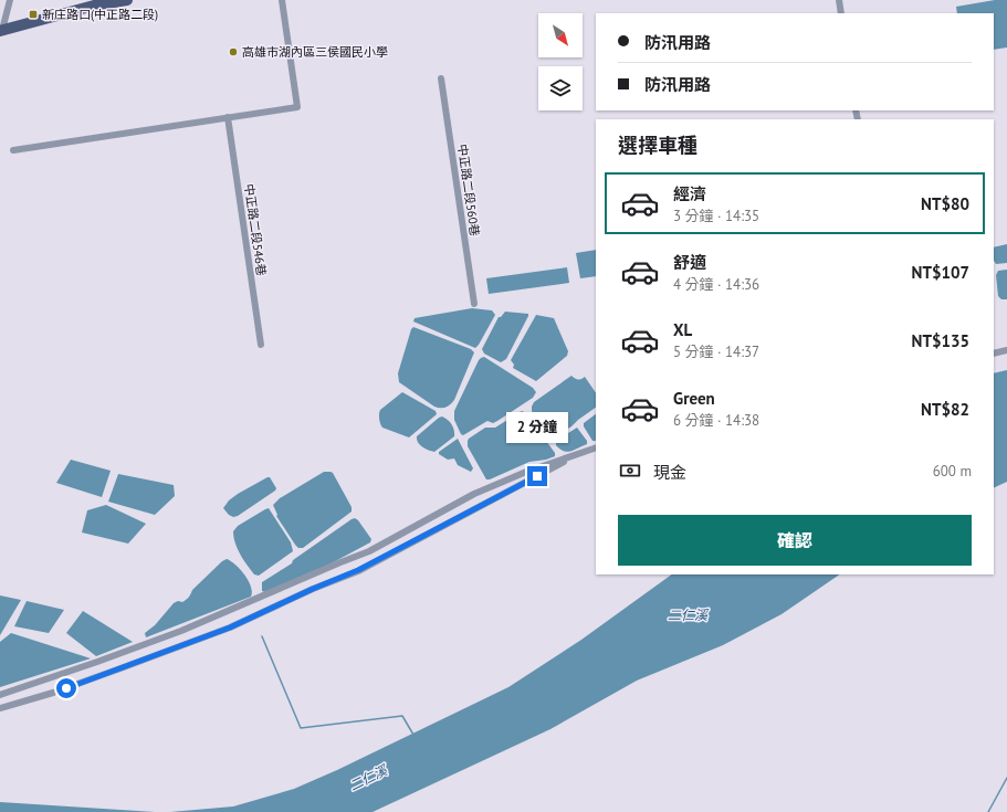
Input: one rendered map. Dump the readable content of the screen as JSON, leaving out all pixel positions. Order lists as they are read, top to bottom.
{
  "streets": {
    "street": ["中正路二段560巷", "中正路二段546巷"]
  },
  "water": ["二仁溪"],
  "places": {
    "transit": ["新庄路口(中正路二段)"],
    "other": ["高雄市湖內區三侯國民小學"]
  },
  "north": "bottom right",
  "page": {
    "banner": ["防汛用路", "防汛用路"],
    "heading": "選擇車種",
    "list": [
      {
        "name": "經濟",
        "note": "3 分鐘 · 14:35",
        "value": "NT$80"
      },
      {
        "name": "舒適",
        "note": "4 分鐘 · 14:36",
        "value": "NT$107"
      },
      {
        "name": "XL",
        "note": "5 分鐘 · 14:37",
        "value": "NT$135"
      },
      {
        "name": "Green",
        "note": "6 分鐘 · 14:38",
        "value": "NT$82"
      }
    ],
    "bubble": "2 分鐘",
    "pay": ["現金", "600 m"],
    "buttons": "確認"
  }
}
